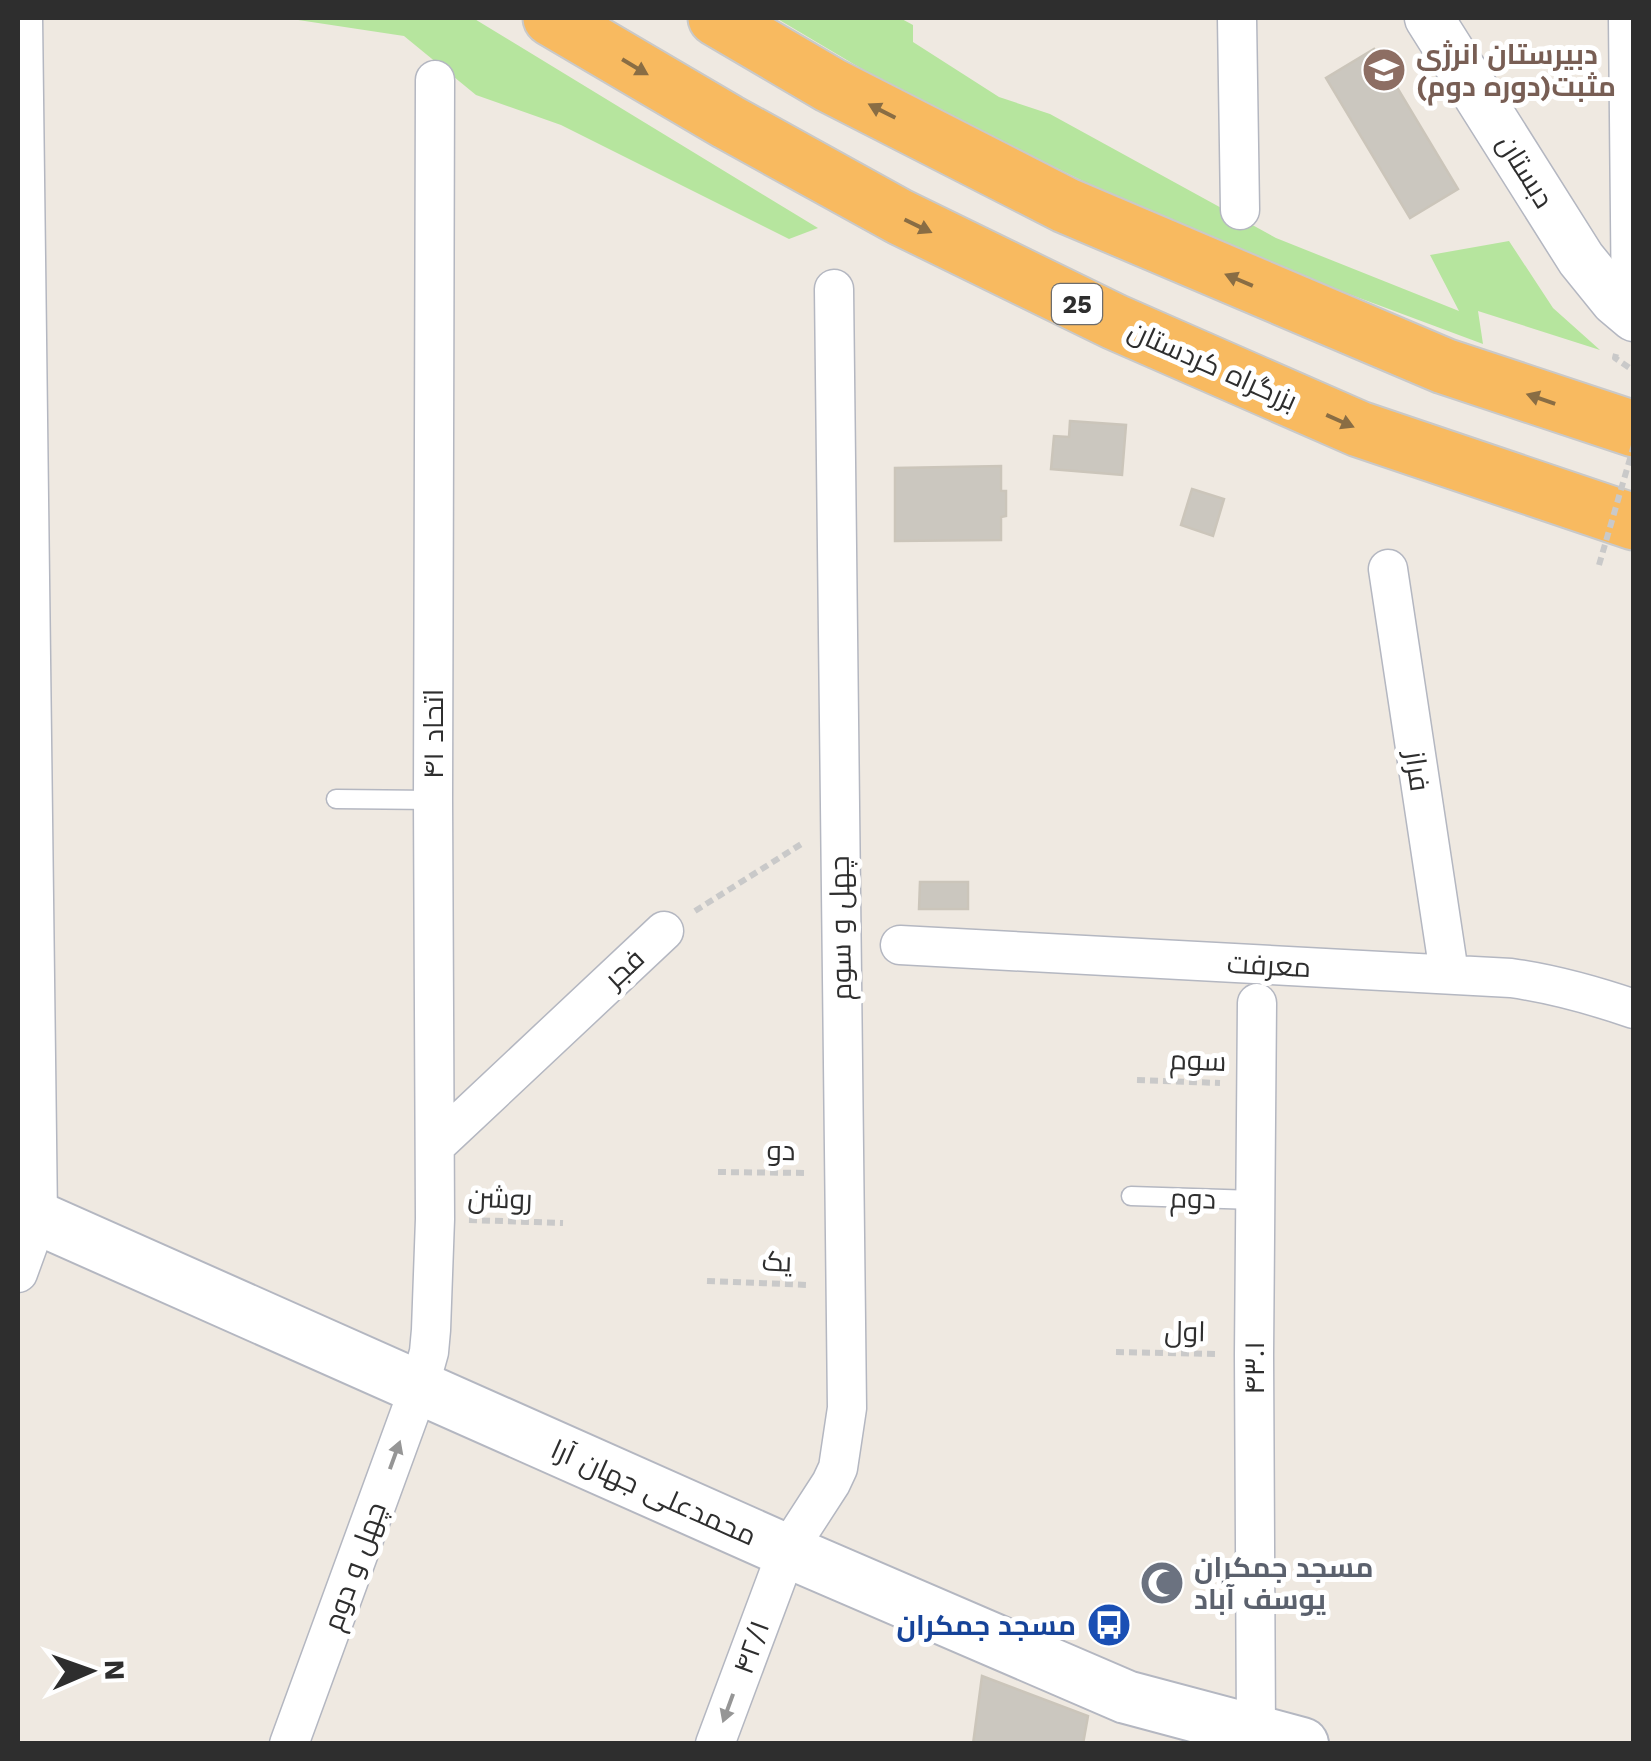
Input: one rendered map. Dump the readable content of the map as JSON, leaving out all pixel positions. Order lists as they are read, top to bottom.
{
  "streets": {
    "highway": ["25", "بزرگراه کردستان"],
    "main road": ["محمدعلی جهان آرا"],
    "street": [
      "دبستان",
      "اتحاد ۴۱",
      "فراز",
      "چهل و سوم",
      "معرفت",
      "فجر",
      "۴۳.۱",
      "چهل و دوم",
      "۴۲/۱"
    ],
    "lane": ["دوم"],
    "path": [
      "سوم",
      "دو",
      "روشن",
      "یک",
      "اول"
    ]
  },
  "crossings": [
    ["اتحاد ۴۱", "فجر"],
    ["اتحاد ۴۱", "روشن"],
    ["اتحاد ۴۱", "محمدعلی جهان آرا"],
    ["اتحاد ۴۱", "چهل و دوم"],
    ["فراز", "معرفت"],
    ["چهل و سوم", "فجر"],
    ["چهل و سوم", "دو"],
    ["چهل و سوم", "یک"],
    ["چهل و سوم", "محمدعلی جهان آرا"],
    ["چهل و سوم", "۴۲/۱"],
    ["سوم", "۴۳.۱"],
    ["دوم", "۴۳.۱"],
    ["اول", "۴۳.۱"],
    ["۴۳.۱", "محمدعلی جهان آرا"],
    ["محمدعلی جهان آرا", "چهل و دوم"],
    ["محمدعلی جهان آرا", "۴۲/۱"]
  ],
  "one_way": ["چهل و دوم", "۴۲/۱"],
  "places": {
    "school or university": ["دبیرستان انرژی مثبت(دوره دوم)"],
    "mosque": ["مسجد جمکران یوسف آباد"],
    "bus stop": ["مسجد جمکران"]
  },
  "north": "right"
}
